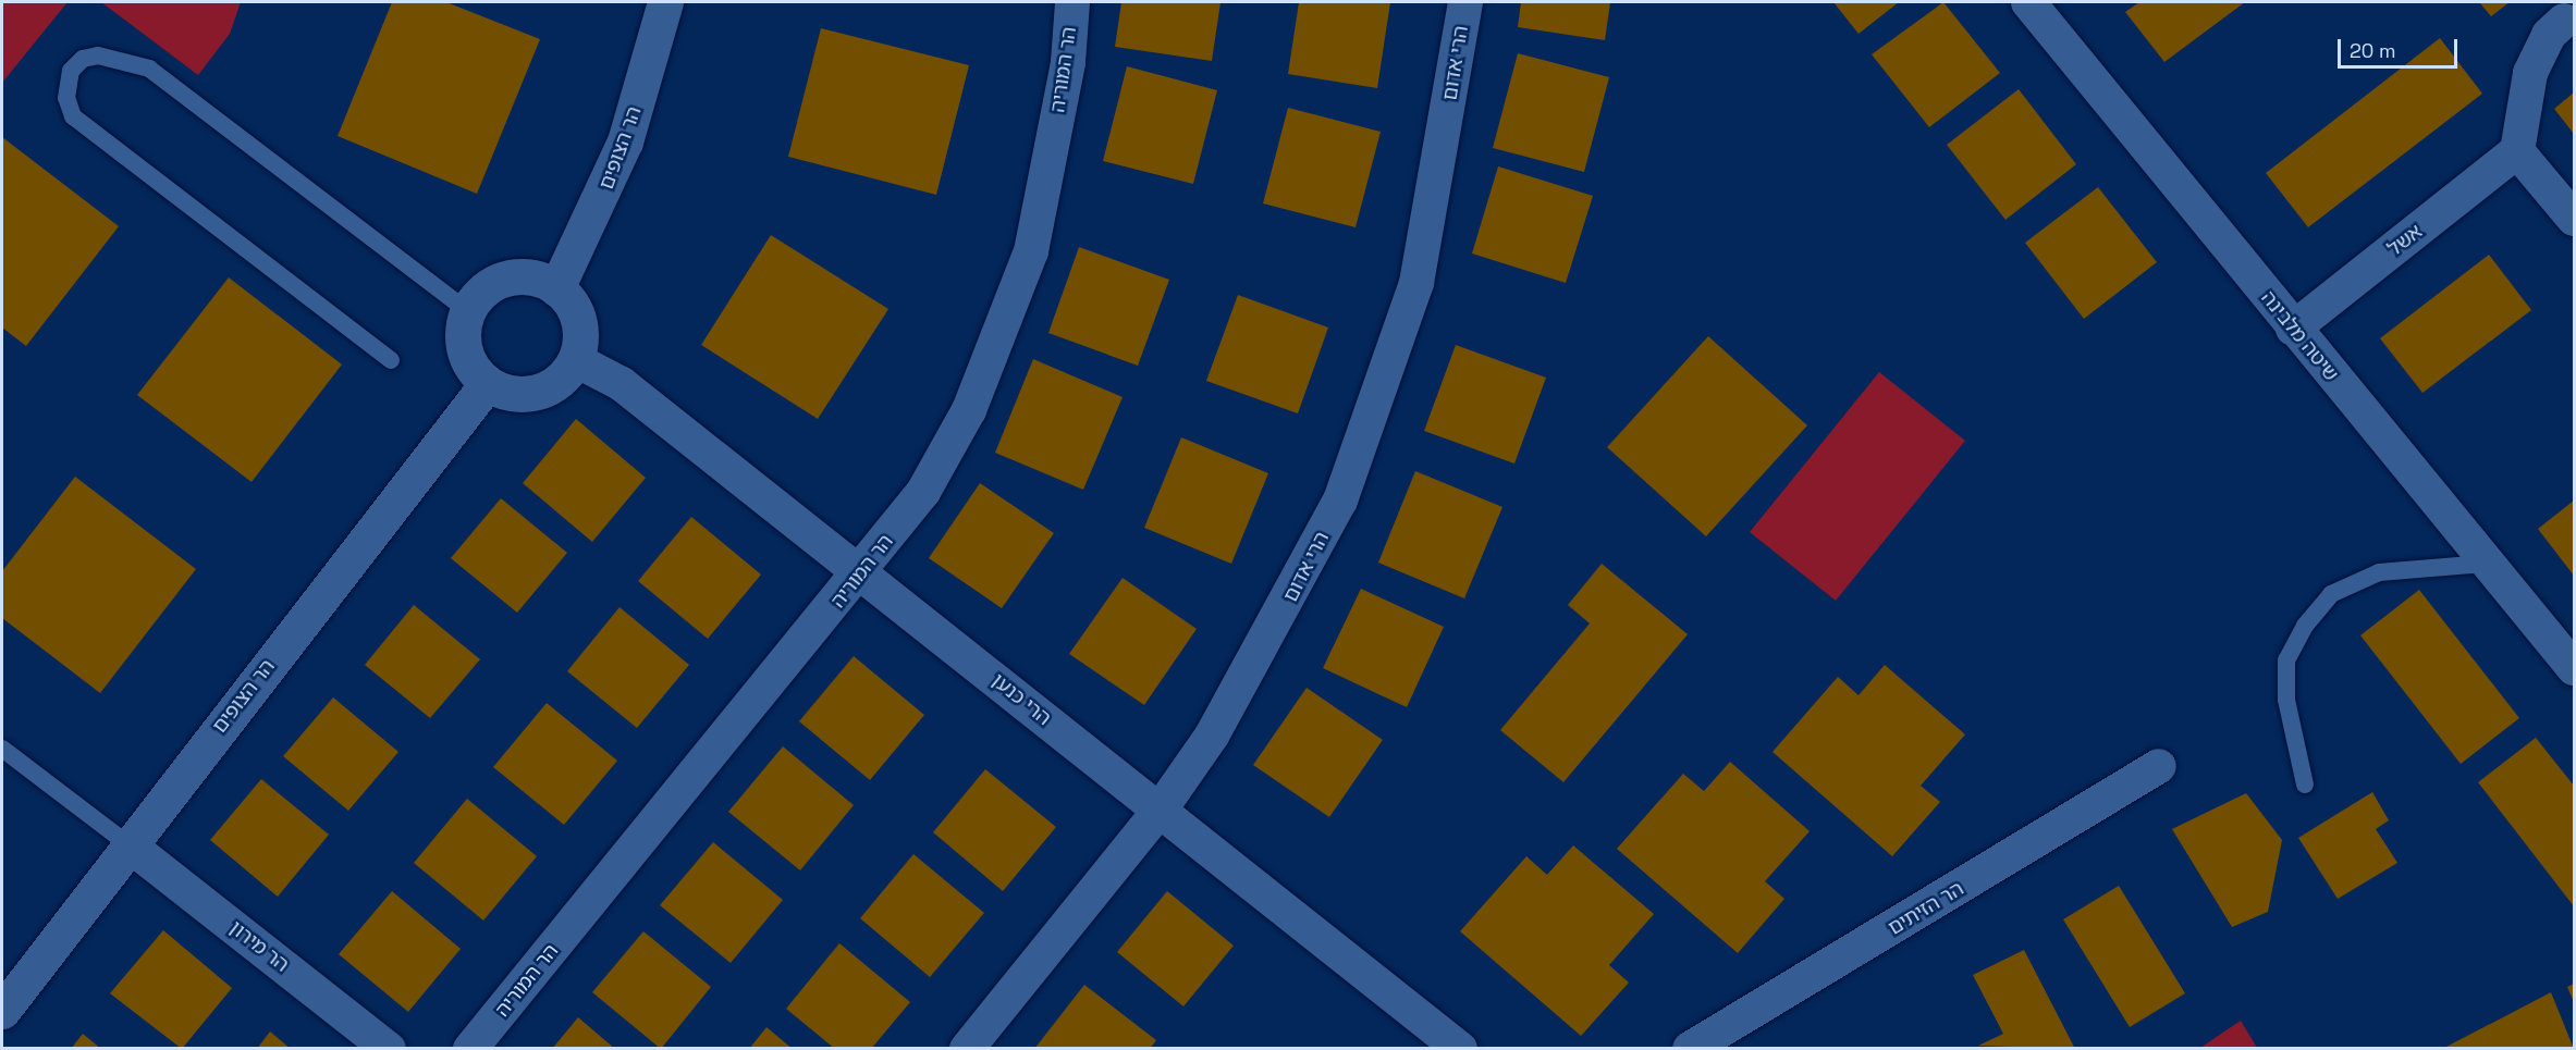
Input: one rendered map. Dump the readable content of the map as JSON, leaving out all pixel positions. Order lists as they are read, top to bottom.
{
  "streets": {
    "street": [
      "הרי אדום",
      "הר המוריה",
      "הר הצופים",
      "אשל",
      "שיטה מלבינה",
      "הרי כנען",
      "הר הזיתים",
      "הר מירון"
    ]
  },
  "crossings": [
    ["הרי אדום", "הרי כנען"],
    ["הר המוריה", "הרי כנען"],
    ["הר הצופים", "הרי כנען"],
    ["הר הצופים", "הר מירון"],
    ["אשל", "שיטה מלבינה"]
  ],
  "scale_bar": "20 m"
}
